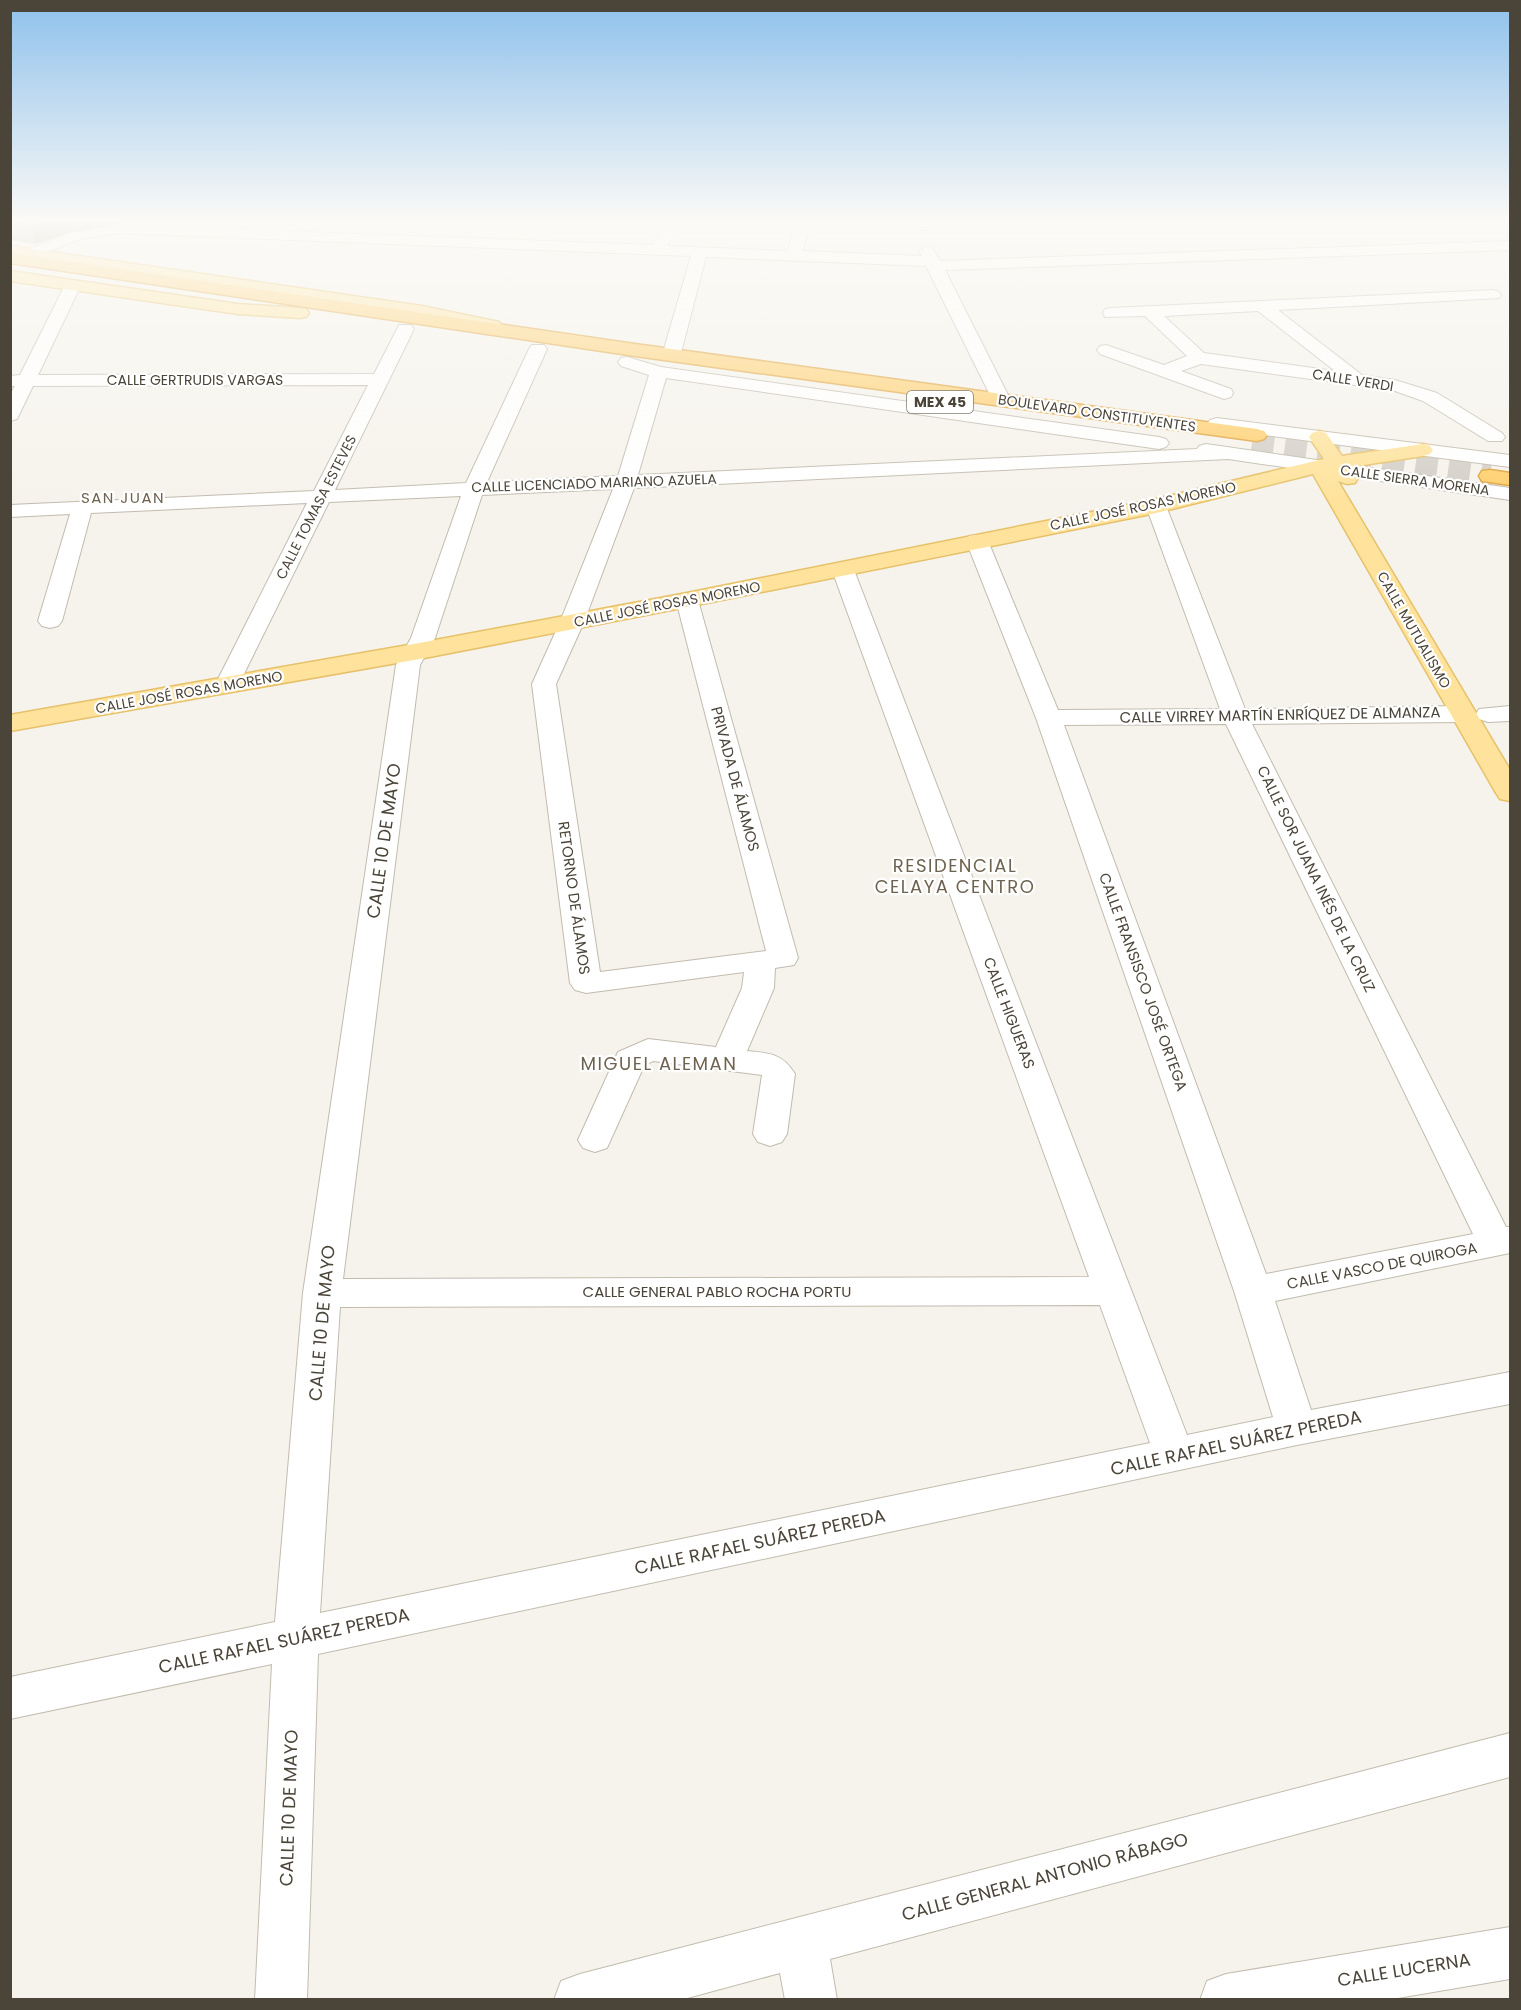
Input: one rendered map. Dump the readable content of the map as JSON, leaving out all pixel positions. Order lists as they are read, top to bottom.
{
  "streets": {
    "highway": ["MEX 45", "BOULEVARD CONSTITUYENTES"],
    "main road": ["CALLE JOSÉ ROSAS MORENO", "CALLE MUTUALISMO"],
    "street": [
      "CALLE GERTRUDIS VARGAS",
      "CALLE VERDI",
      "CALLE SIERRA MORENA",
      "CALLE LICENCIADO MARIANO AZUELA",
      "CALLE TOMASA ESTEVES",
      "CALLE VIRREY MARTÍN ENRÍQUEZ DE ALMANZA",
      "PRIVADA DE ÁLAMOS",
      "CALLE 10 DE MAYO",
      "CALLE SOR JUANA INÉS DE LA CRUZ",
      "RETORNO DE ÁLAMOS",
      "CALLE FRANSISCO JOSÉ ORTEGA",
      "CALLE HIGUERAS",
      "CALLE VASCO DE QUIROGA",
      "CALLE GENERAL PABLO ROCHA PORTU",
      "CALLE RAFAEL SUÁREZ PEREDA",
      "CALLE GENERAL ANTONIO RÁBAGO",
      "CALLE LUCERNA"
    ]
  },
  "crossings": [
    ["CALLE GERTRUDIS VARGAS", "CALLE TOMASA ESTEVES"],
    ["BOULEVARD CONSTITUYENTES", "CALLE TOMASA ESTEVES"],
    ["BOULEVARD CONSTITUYENTES", "CALLE 10 DE MAYO"],
    ["CALLE SIERRA MORENA", "CALLE LICENCIADO MARIANO AZUELA"],
    ["CALLE SIERRA MORENA", "CALLE JOSÉ ROSAS MORENO"],
    ["CALLE SIERRA MORENA", "CALLE MUTUALISMO"],
    ["CALLE LICENCIADO MARIANO AZUELA", "CALLE JOSÉ ROSAS MORENO"],
    ["CALLE LICENCIADO MARIANO AZUELA", "CALLE TOMASA ESTEVES"],
    ["CALLE LICENCIADO MARIANO AZUELA", "CALLE MUTUALISMO"],
    ["CALLE LICENCIADO MARIANO AZUELA", "CALLE 10 DE MAYO"],
    ["CALLE JOSÉ ROSAS MORENO", "CALLE TOMASA ESTEVES"],
    ["CALLE JOSÉ ROSAS MORENO", "CALLE MUTUALISMO"],
    ["CALLE JOSÉ ROSAS MORENO", "PRIVADA DE ÁLAMOS"],
    ["CALLE JOSÉ ROSAS MORENO", "CALLE 10 DE MAYO"],
    ["CALLE JOSÉ ROSAS MORENO", "CALLE SOR JUANA INÉS DE LA CRUZ"],
    ["CALLE JOSÉ ROSAS MORENO", "RETORNO DE ÁLAMOS"],
    ["CALLE JOSÉ ROSAS MORENO", "CALLE FRANSISCO JOSÉ ORTEGA"],
    ["CALLE JOSÉ ROSAS MORENO", "CALLE HIGUERAS"],
    ["CALLE MUTUALISMO", "CALLE VIRREY MARTÍN ENRÍQUEZ DE ALMANZA"],
    ["CALLE VIRREY MARTÍN ENRÍQUEZ DE ALMANZA", "CALLE SOR JUANA INÉS DE LA CRUZ"],
    ["CALLE VIRREY MARTÍN ENRÍQUEZ DE ALMANZA", "CALLE FRANSISCO JOSÉ ORTEGA"],
    ["PRIVADA DE ÁLAMOS", "RETORNO DE ÁLAMOS"],
    ["CALLE 10 DE MAYO", "CALLE GENERAL PABLO ROCHA PORTU"],
    ["CALLE 10 DE MAYO", "CALLE RAFAEL SUÁREZ PEREDA"],
    ["CALLE SOR JUANA INÉS DE LA CRUZ", "CALLE VASCO DE QUIROGA"],
    ["CALLE FRANSISCO JOSÉ ORTEGA", "CALLE VASCO DE QUIROGA"],
    ["CALLE FRANSISCO JOSÉ ORTEGA", "CALLE RAFAEL SUÁREZ PEREDA"],
    ["CALLE HIGUERAS", "CALLE GENERAL PABLO ROCHA PORTU"],
    ["CALLE HIGUERAS", "CALLE RAFAEL SUÁREZ PEREDA"]
  ],
  "districts": ["SAN JUAN", "RESIDENCIAL CELAYA CENTRO", "MIGUEL ALEMAN"]
}
